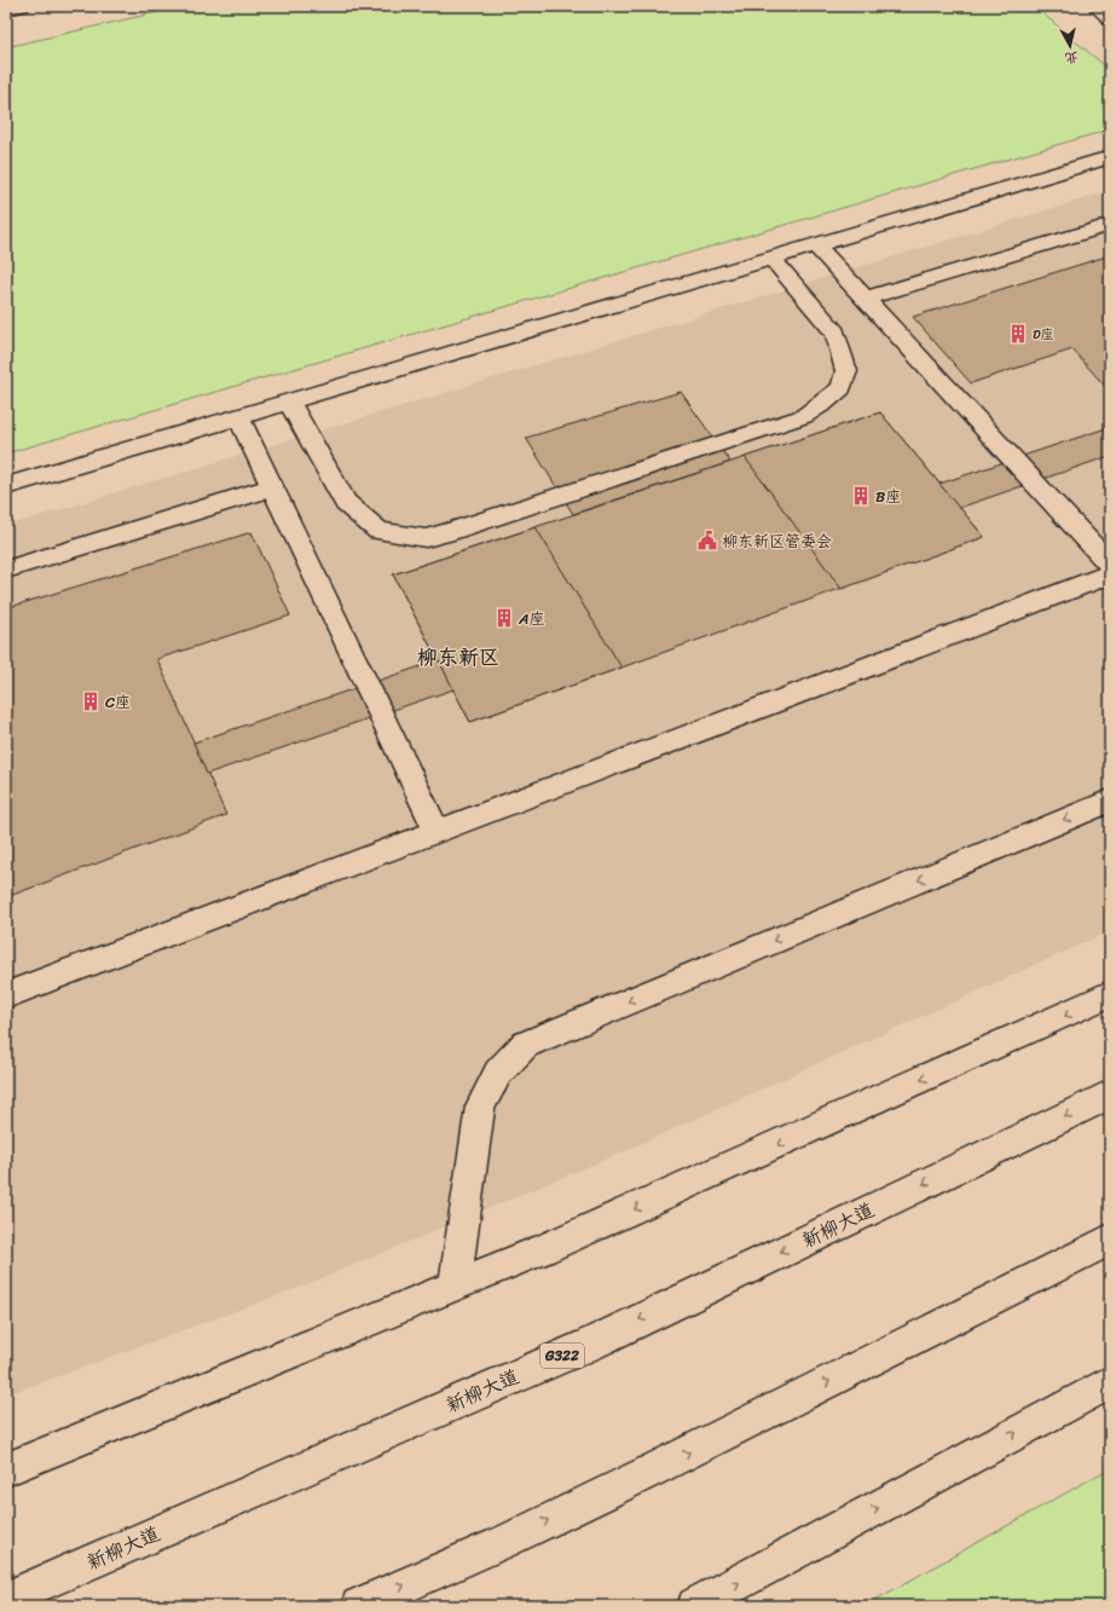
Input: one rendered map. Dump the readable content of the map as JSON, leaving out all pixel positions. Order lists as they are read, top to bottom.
{
  "streets": {
    "main road": ["新柳大道", "G322"]
  },
  "districts": ["柳东新区"],
  "places": {
    "building": [
      "D座",
      "B座",
      "A座",
      "C座"
    ],
    "public building": ["柳东新区管委会"]
  },
  "north": "bottom"
}
